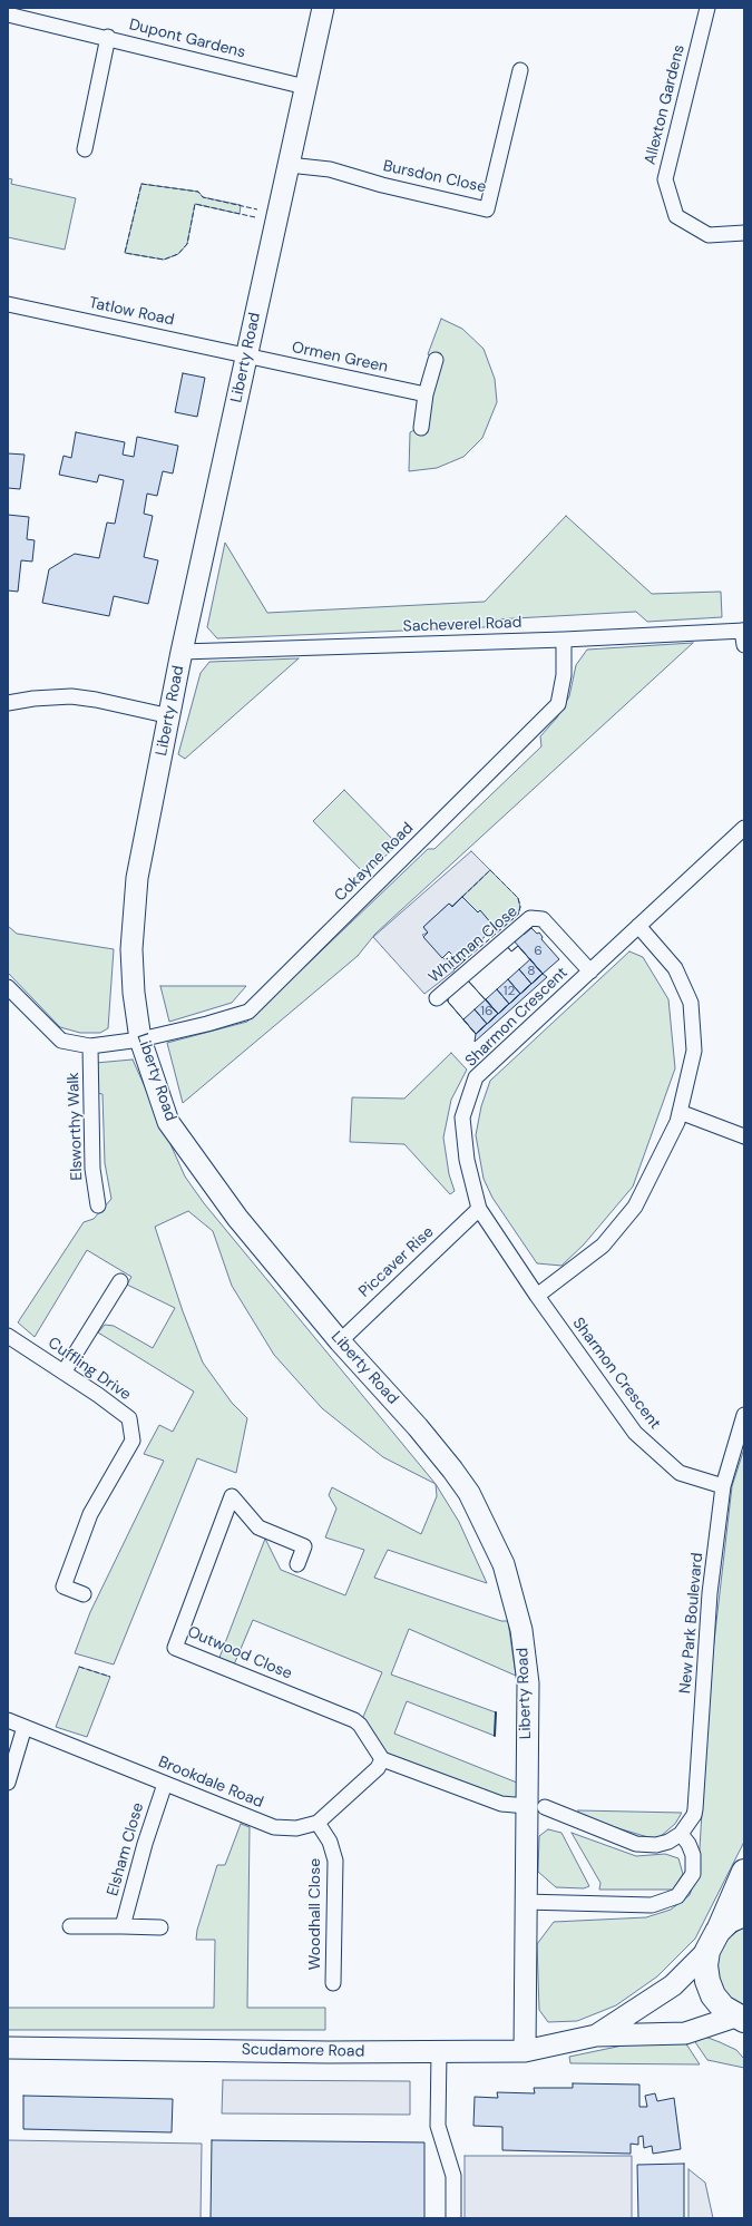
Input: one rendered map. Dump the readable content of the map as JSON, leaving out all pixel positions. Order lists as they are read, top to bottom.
{
  "streets": {
    "street": [
      "Dupont Gardens",
      "Allexton Gardens",
      "Bursdon Close",
      "Tatlow Road",
      "Liberty Road",
      "Ormen Green",
      "Sacheverel Road",
      "Cokayne Road",
      "Whitman Close",
      "Sharmon Crescent",
      "Elsworthy Walk",
      "Piccaver Rise",
      "Cuffling Drive",
      "New Park Boulevard",
      "Outwood Close",
      "Brookdale Road",
      "Elsham Close",
      "Woodhall Close",
      "Scudamore Road"
    ]
  },
  "crossings": [
    ["Dupont Gardens", "Liberty Road"],
    ["Bursdon Close", "Liberty Road"],
    ["Tatlow Road", "Liberty Road"],
    ["Tatlow Road", "Ormen Green"],
    ["Liberty Road", "Ormen Green"],
    ["Liberty Road", "Sacheverel Road"],
    ["Liberty Road", "Cokayne Road"],
    ["Liberty Road", "Piccaver Rise"],
    ["Liberty Road", "New Park Boulevard"],
    ["Liberty Road", "Scudamore Road"],
    ["Sacheverel Road", "Cokayne Road"],
    ["Cokayne Road", "Elsworthy Walk"],
    ["Whitman Close", "Sharmon Crescent"],
    ["Sharmon Crescent", "Piccaver Rise"],
    ["Sharmon Crescent", "New Park Boulevard"],
    ["Outwood Close", "Brookdale Road"],
    ["Brookdale Road", "Elsham Close"],
    ["Brookdale Road", "Woodhall Close"]
  ],
  "house_numbers": [
    "6",
    "8",
    "12",
    "16"
  ]
}
